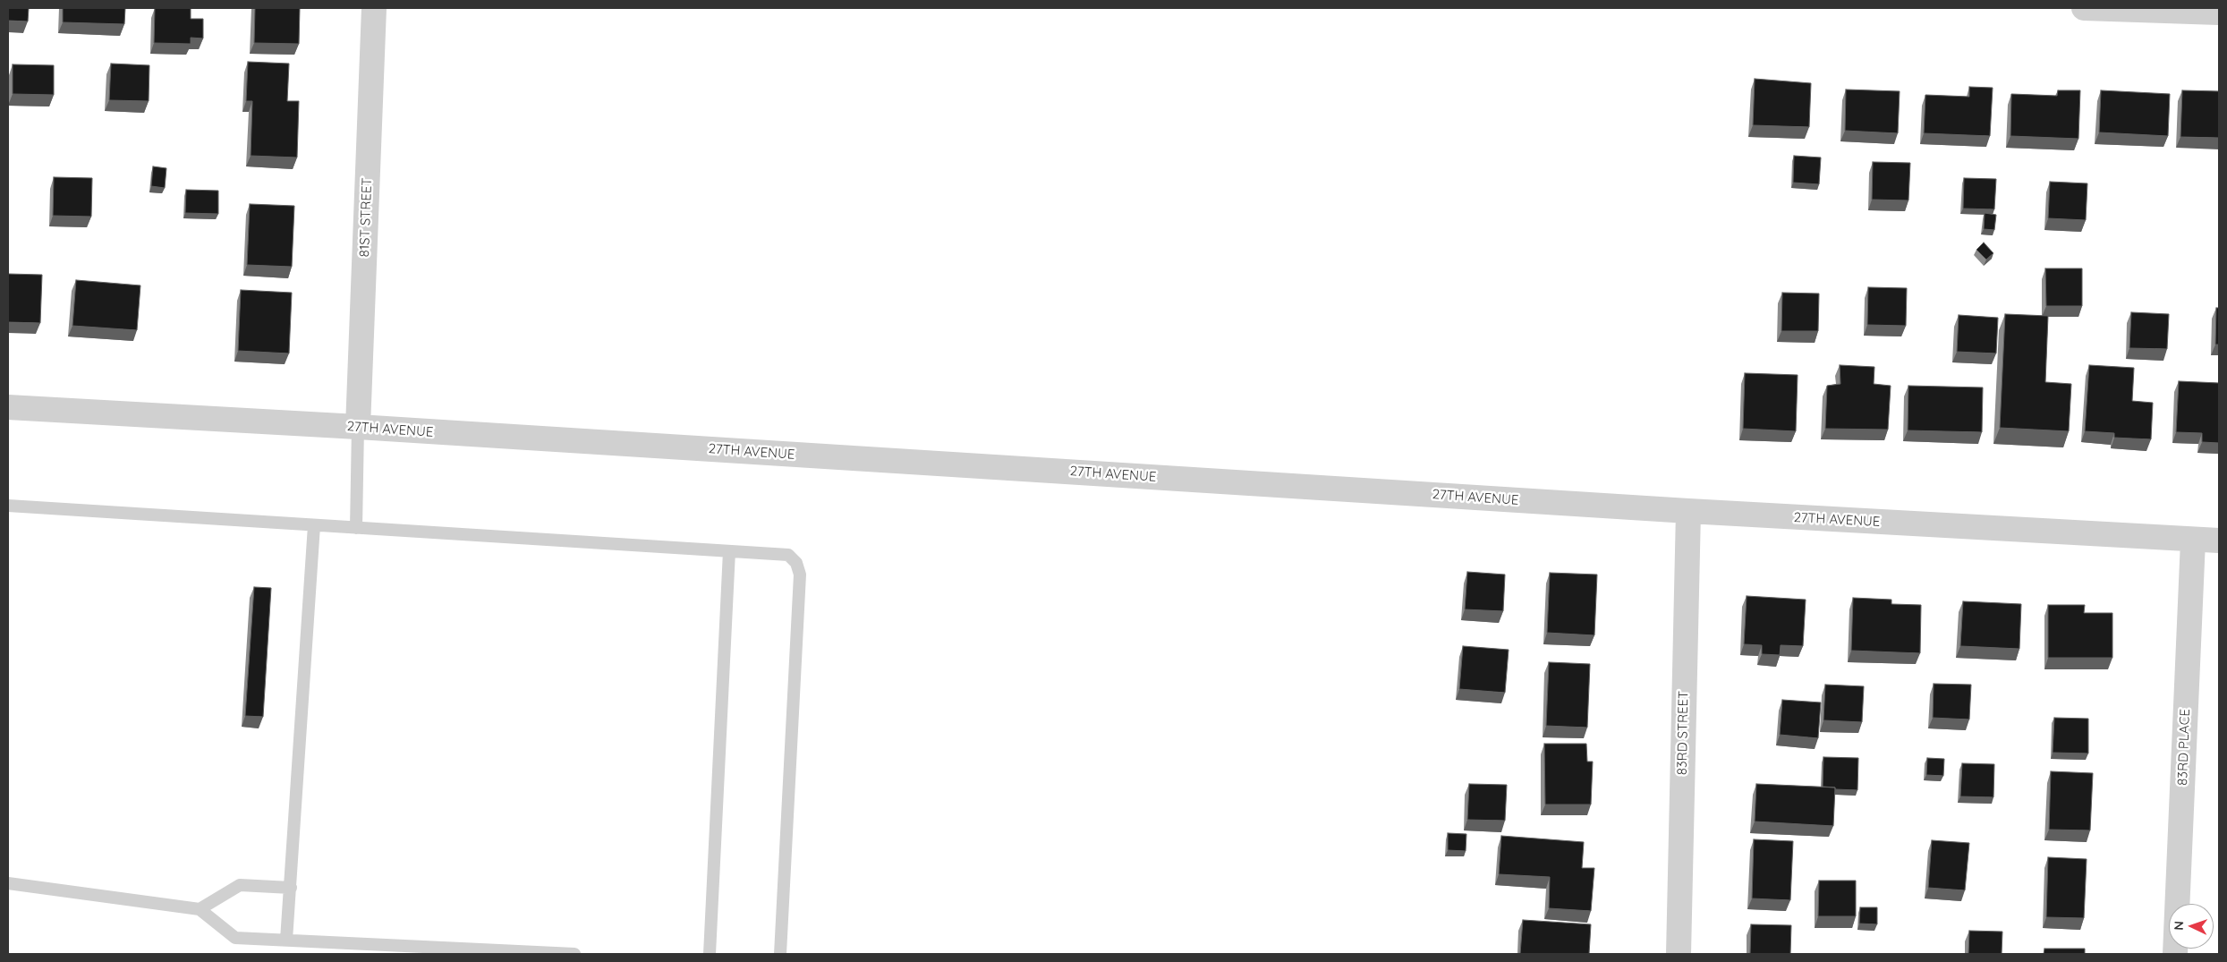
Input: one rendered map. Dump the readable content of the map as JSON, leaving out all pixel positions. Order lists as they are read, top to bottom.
{
  "streets": {
    "street": [
      "81ST STREET",
      "27TH AVENUE",
      "83RD STREET",
      "83RD PLACE"
    ]
  },
  "crossings": [
    ["81ST STREET", "27TH AVENUE"],
    ["27TH AVENUE", "83RD STREET"],
    ["27TH AVENUE", "83RD PLACE"]
  ],
  "north": "left"
}
